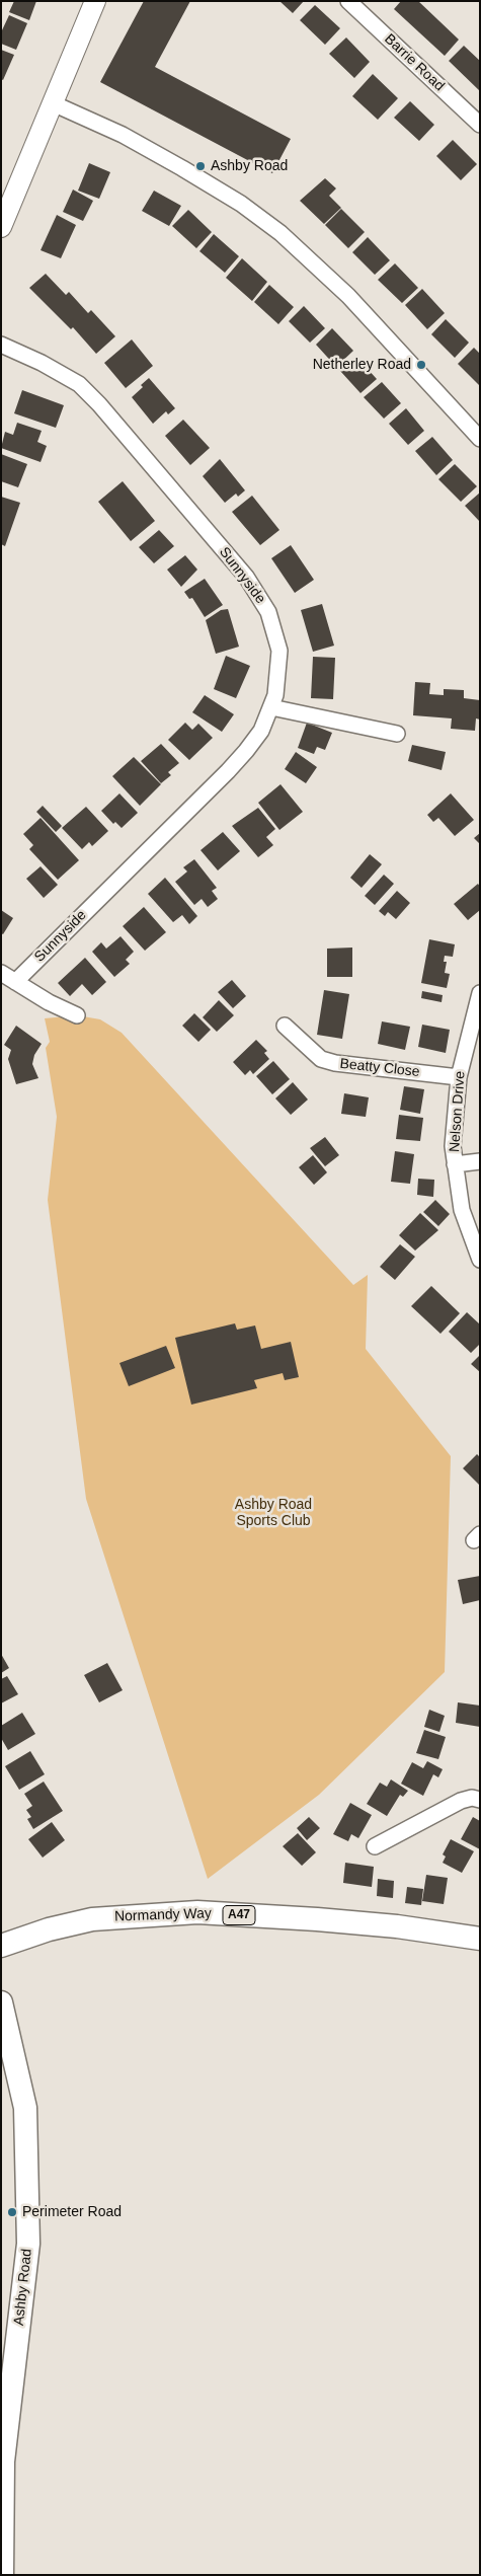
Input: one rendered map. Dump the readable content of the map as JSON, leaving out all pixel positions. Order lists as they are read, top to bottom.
{
  "streets": {
    "main road": ["Normandy Way", "A47", "Ashby Road"],
    "street": [
      "Barrie Road",
      "Sunnyside",
      "Beatty Close",
      "Nelson Drive"
    ]
  },
  "crossings": [
    ["Beatty Close", "Nelson Drive"]
  ],
  "parks": ["Ashby Road Sports Club"],
  "places": ["Ashby Road", "Netherley Road", "Perimeter Road"]
}
